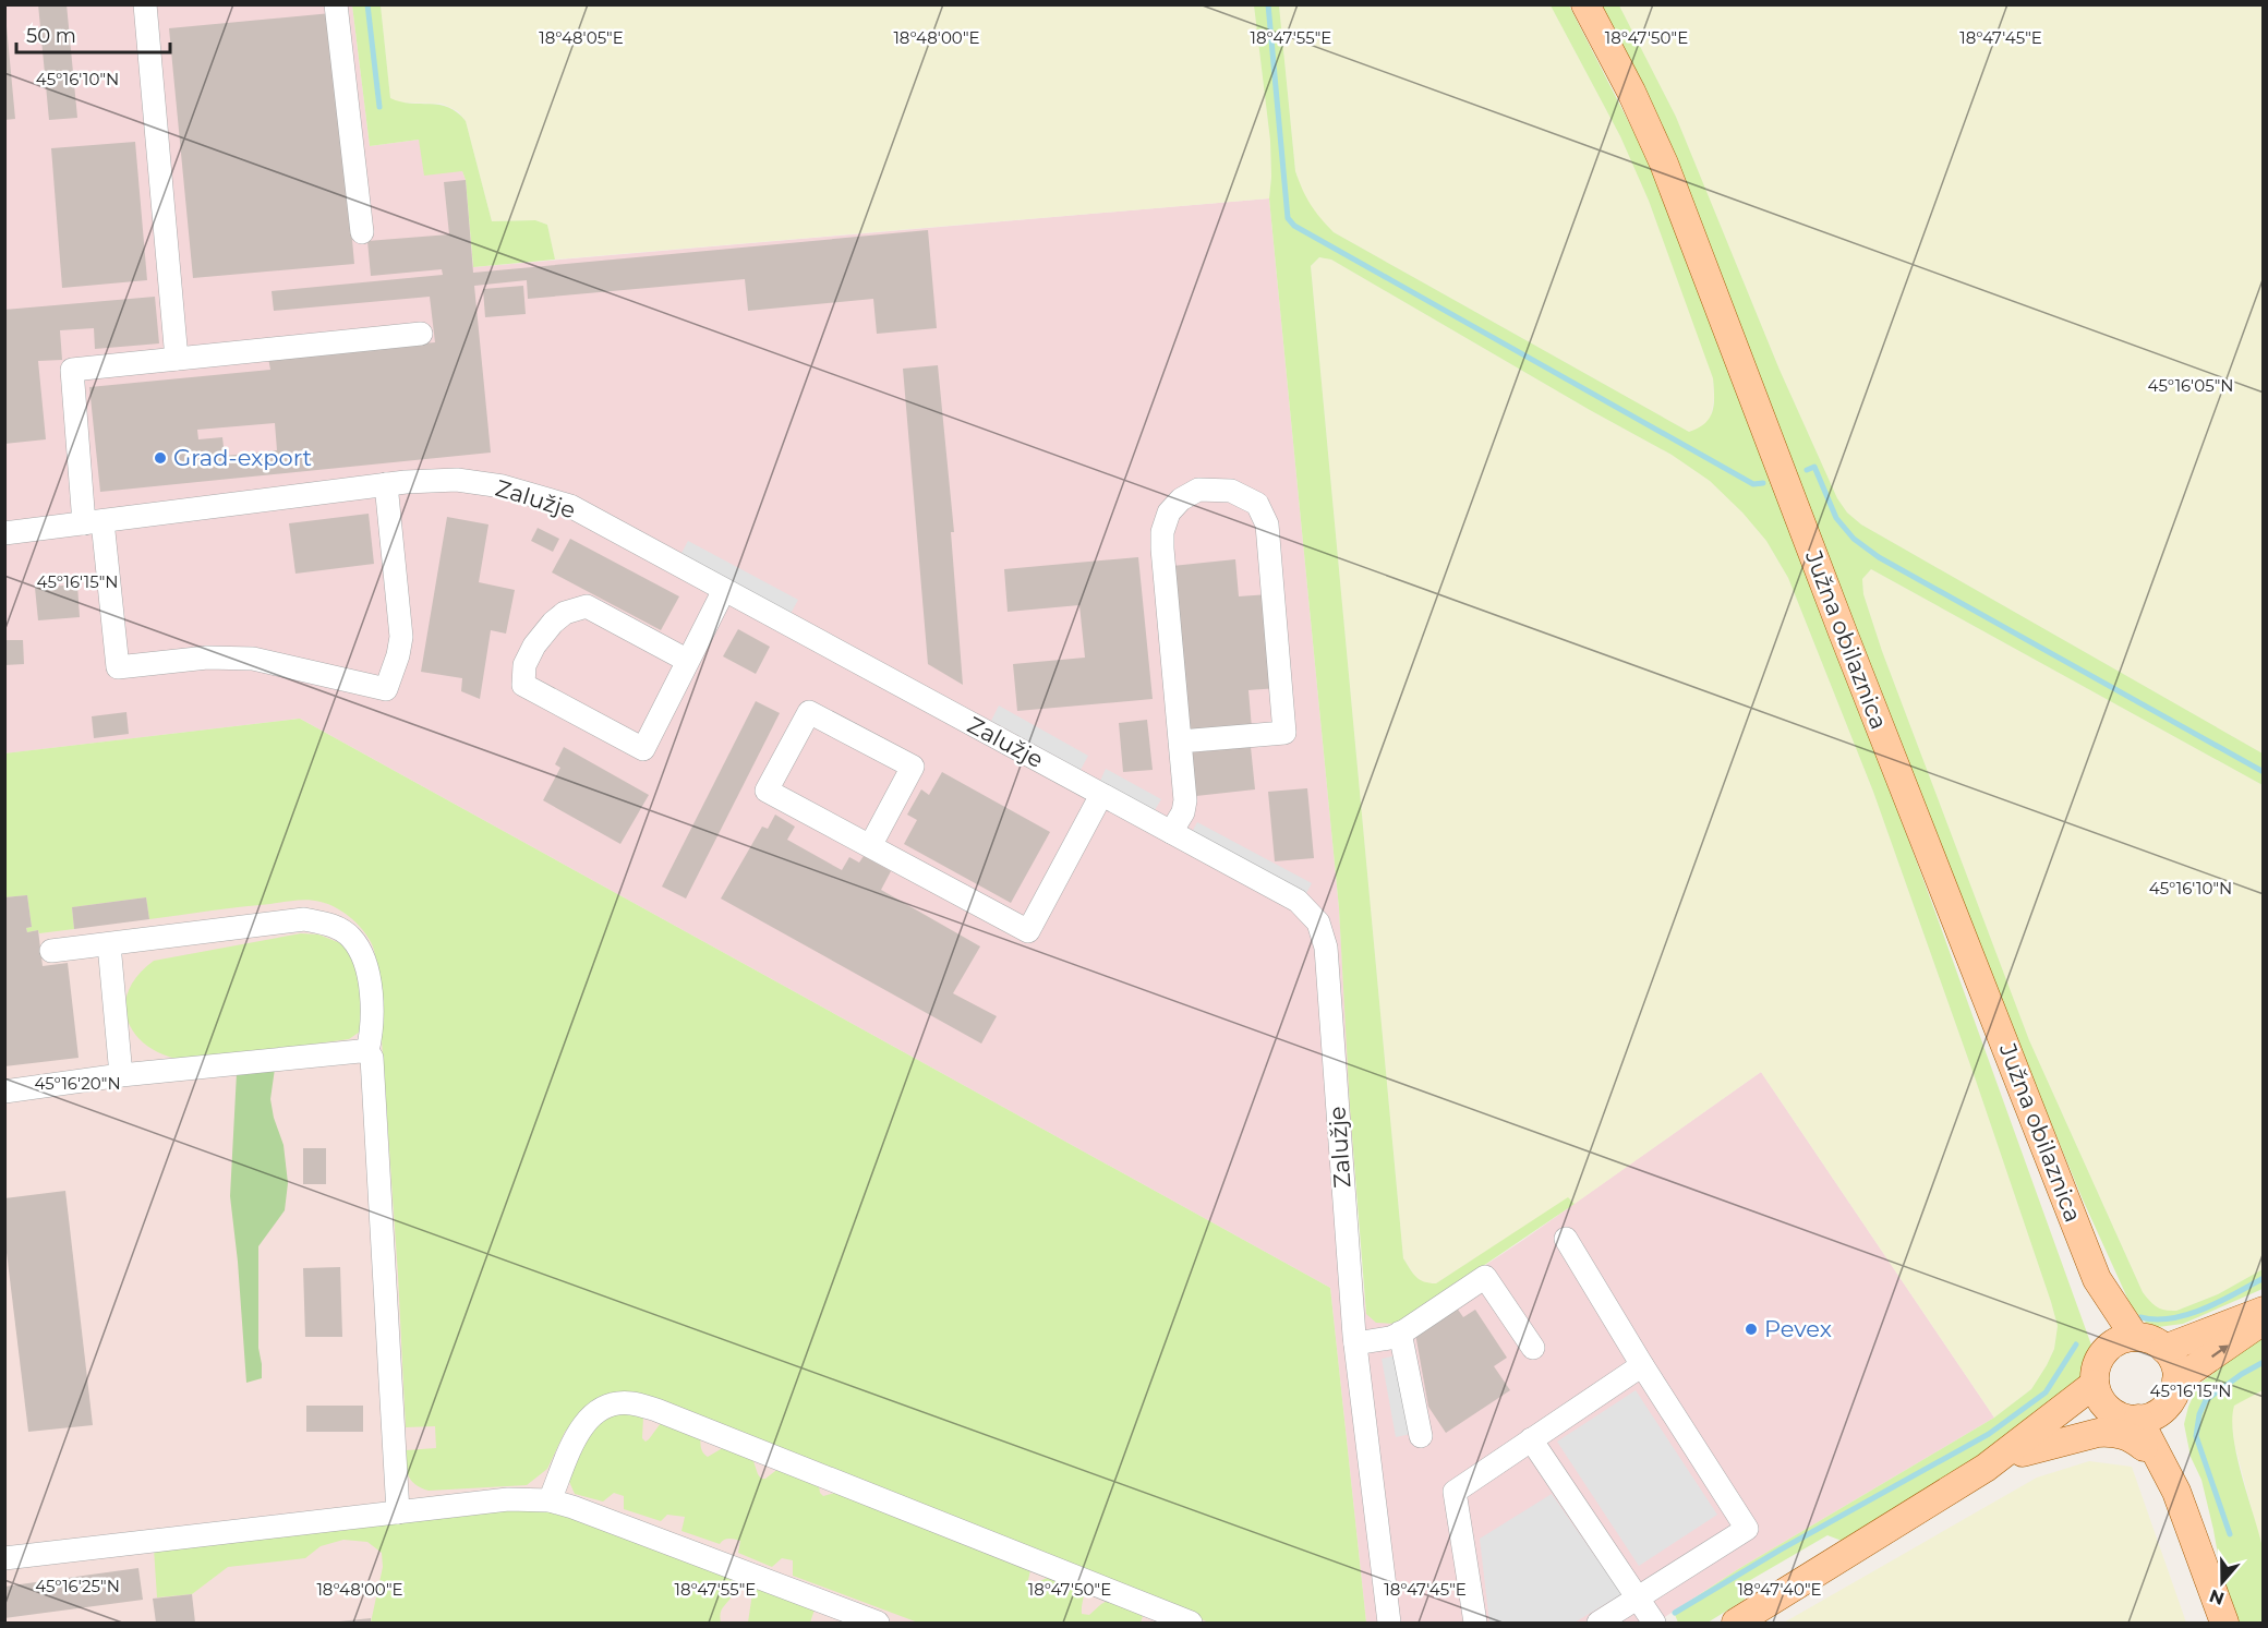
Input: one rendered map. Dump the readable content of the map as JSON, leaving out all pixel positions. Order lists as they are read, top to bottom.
{
  "streets": {
    "main road": ["Južna obilaznica"],
    "street": ["Zalužje"]
  },
  "places": ["Grad-export", "Pevex"],
  "scale_bar": "50 m",
  "north": "bottom",
  "coordinates": [
    "18°48'05\"E",
    "18°47'45\"E",
    "18°48'00\"E",
    "18°47'55\"E",
    "18°47'50\"E",
    "45°16'10\"N",
    "45°16'05\"N",
    "45°16'15\"N",
    "45°16'20\"N",
    "45°16'25\"N",
    "18°47'40\"E"
  ]
}
